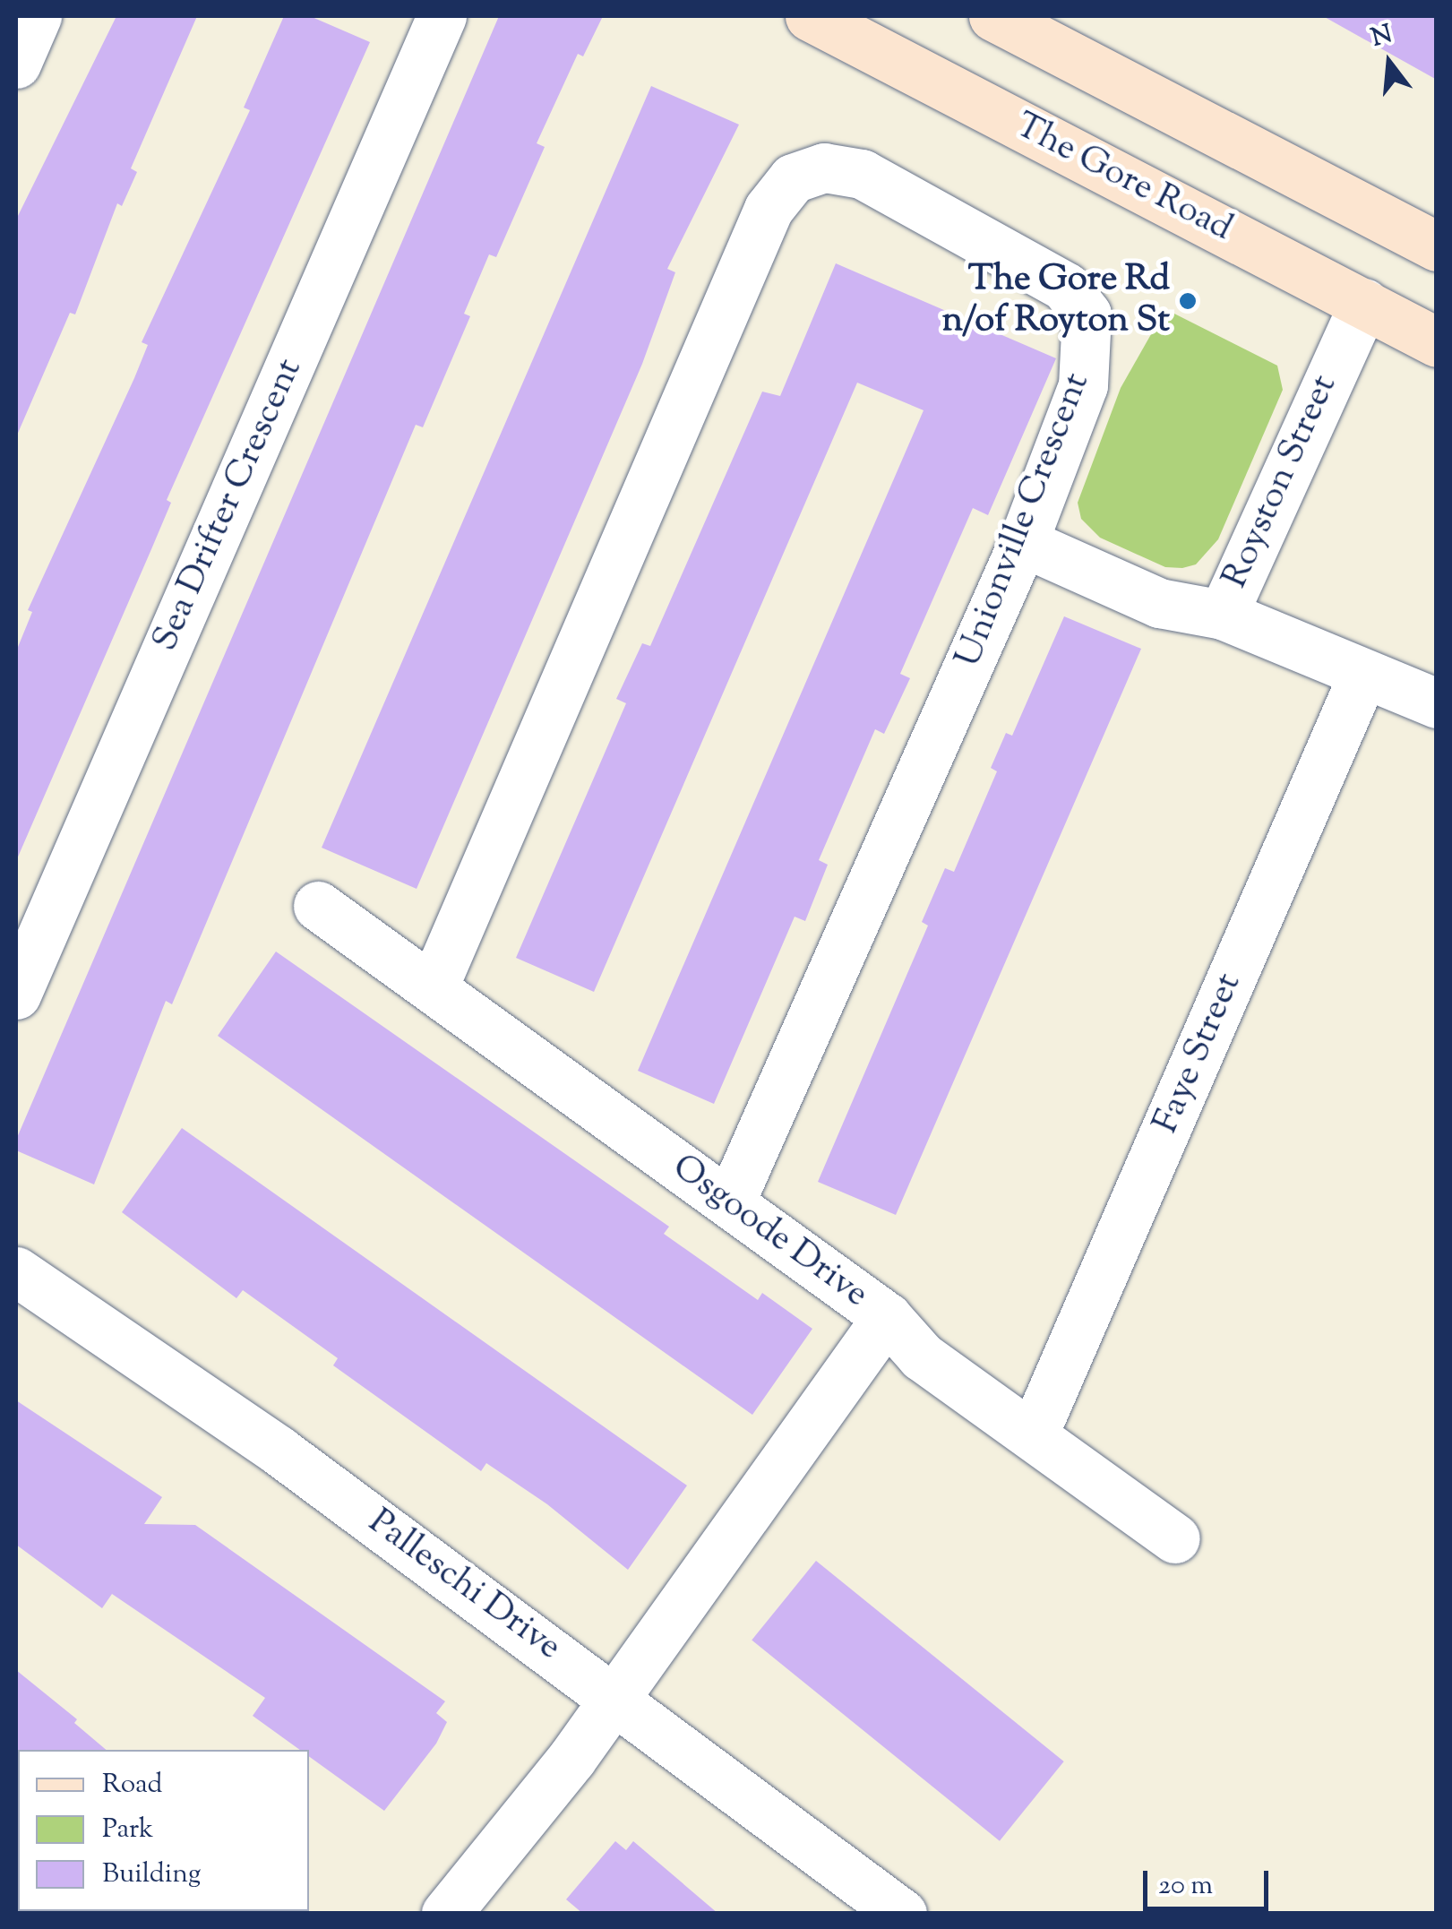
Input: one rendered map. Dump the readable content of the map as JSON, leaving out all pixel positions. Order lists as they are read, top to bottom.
{
  "streets": {
    "main road": ["The Gore Road"],
    "street": [
      "Royston Street",
      "Sea Drifter Crescent",
      "Unionville Crescent",
      "Faye Street",
      "Osgoode Drive",
      "Palleschi Drive"
    ]
  },
  "crossings": [
    ["The Gore Road", "Royston Street"],
    ["Royston Street", "Unionville Crescent"],
    ["Unionville Crescent", "Osgoode Drive"],
    ["Osgoode Drive", "Palleschi Drive"]
  ],
  "places": ["The Gore Rd n/of Royton St"],
  "legend": ["Road", "Park", "Building"],
  "scale_bar": "20 m",
  "north": "top"
}
